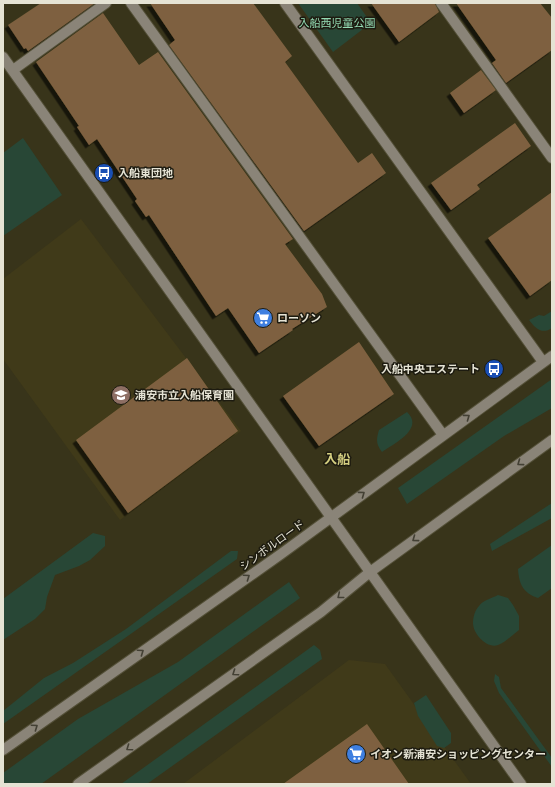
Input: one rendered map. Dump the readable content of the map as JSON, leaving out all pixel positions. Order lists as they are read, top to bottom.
{
  "streets": {
    "street": ["シンボルロード"]
  },
  "districts": ["入船"],
  "parks": ["入船西児童公園"],
  "places": {
    "bus stop": ["入船東団地", "入船中央エステート"],
    "supermarket": ["ローソン", "イオン新浦安ショッピングセンター"],
    "school or university": ["浦安市立入船保育園"]
  }
}
